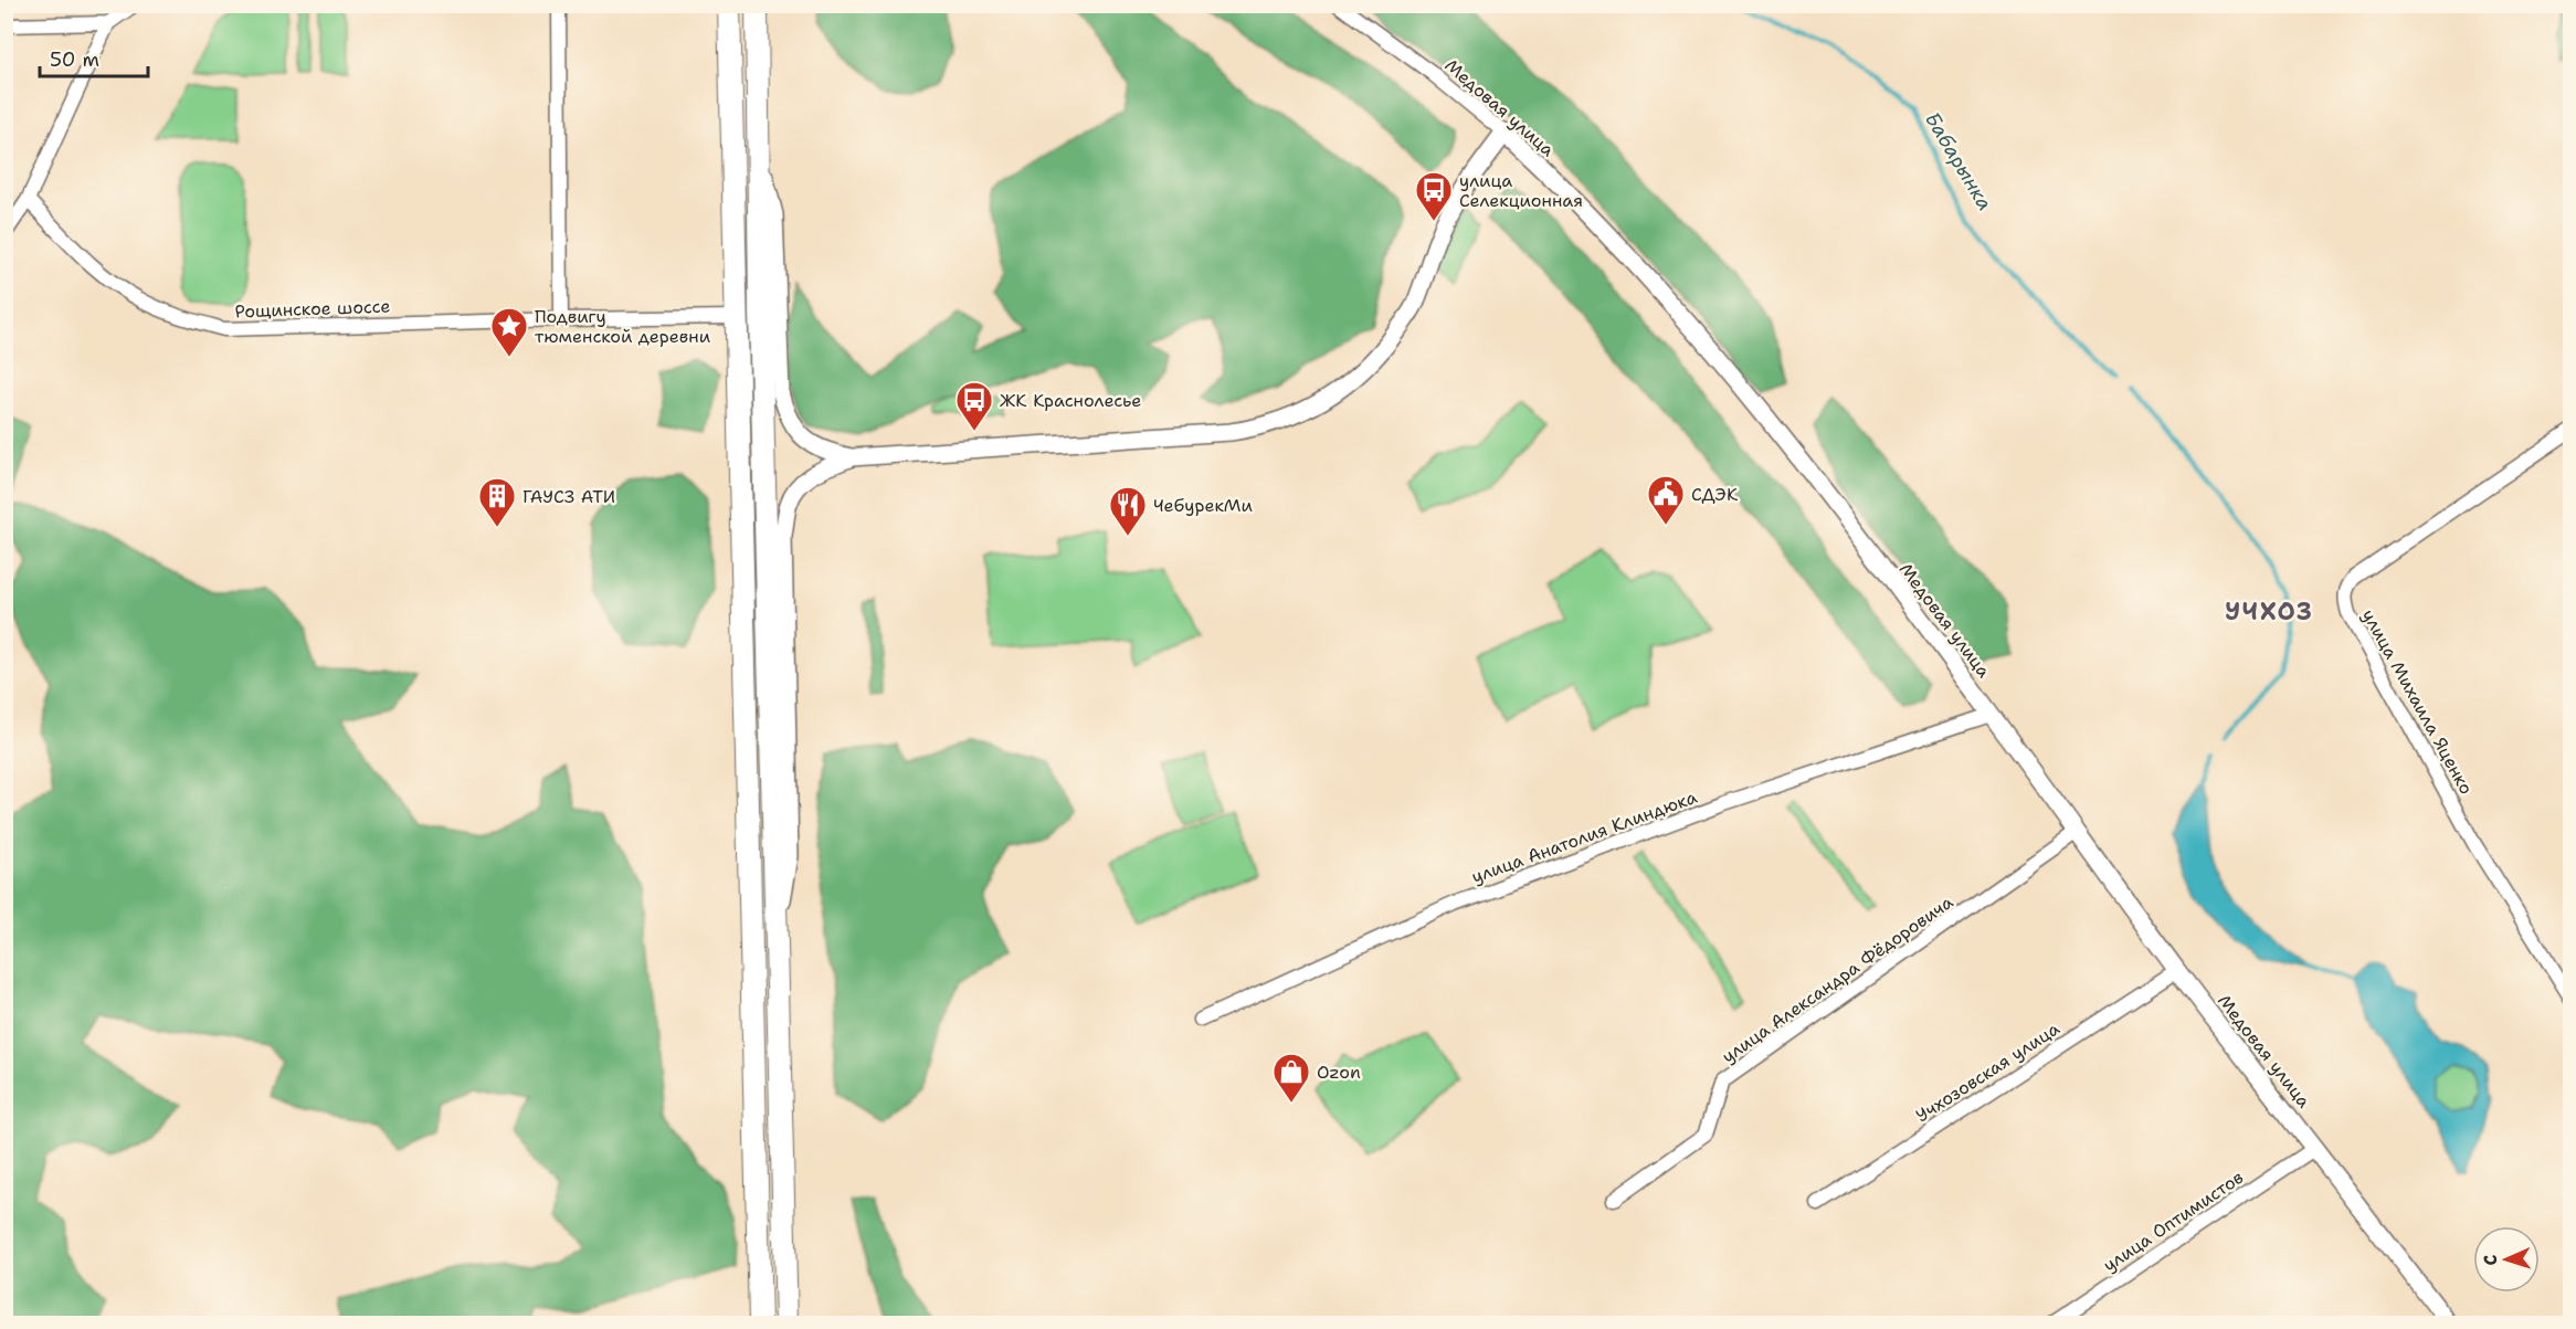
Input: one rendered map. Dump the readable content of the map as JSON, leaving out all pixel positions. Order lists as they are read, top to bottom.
{
  "streets": {
    "street": [
      "Медовая улица",
      "Рощинское шоссе",
      "улица Михаила Яценко",
      "улица Анатолия Клиндюка",
      "улица Александра Фёдоровича",
      "Учхозовская улица",
      "улица Оптимистов"
    ]
  },
  "crossings": [
    ["Медовая улица", "улица Анатолия Клиндюка"],
    ["Медовая улица", "улица Александра Фёдоровича"],
    ["Медовая улица", "Учхозовская улица"],
    ["Медовая улица", "улица Оптимистов"]
  ],
  "districts": ["УЧХОЗ"],
  "water": ["Бабарынка"],
  "places": {
    "bus stop": ["улица Селекционная", "ЖК Краснолесье"],
    "place": ["Подвигу тюменской деревни"],
    "public building": ["СДЭК"],
    "building": ["ГАУСЗ АТИ"],
    "restaurant": ["ЧебурекМи"],
    "shop": ["Ozon"]
  },
  "scale_bar": "50 m",
  "north": "left"
}
